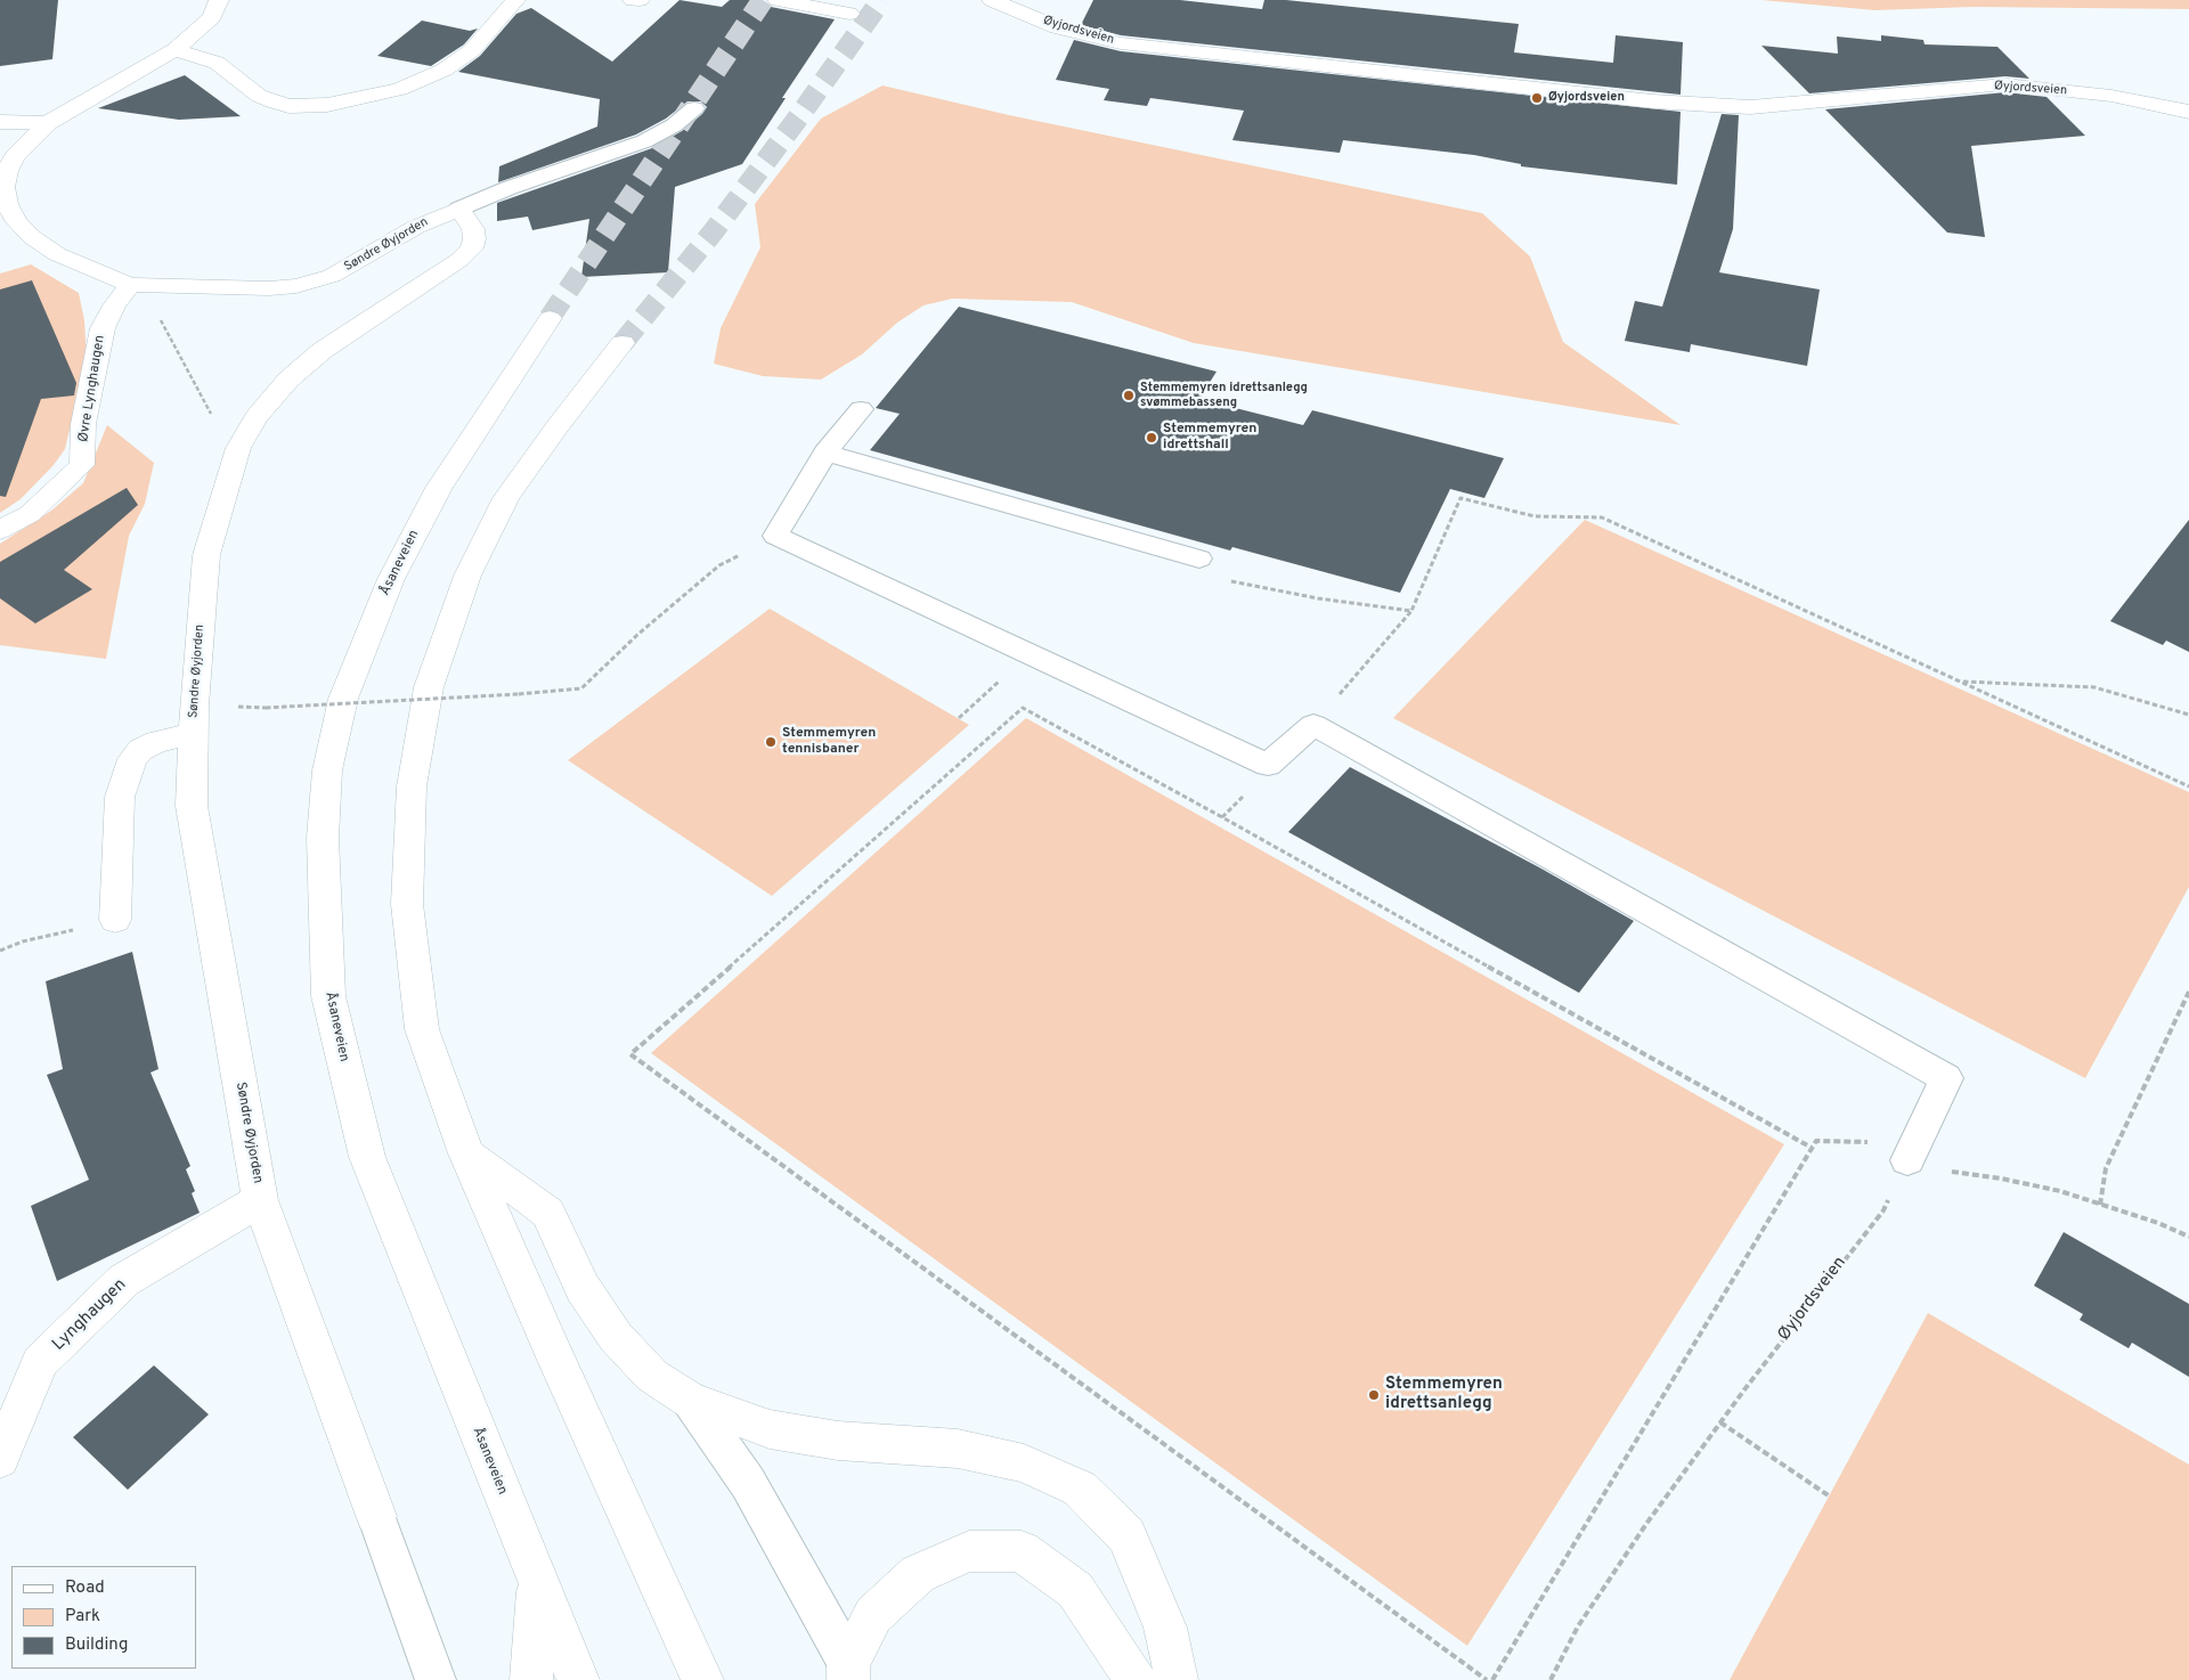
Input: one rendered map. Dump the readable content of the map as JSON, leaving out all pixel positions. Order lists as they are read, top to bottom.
{
  "streets": {
    "main road": [
      "Øyjordsveien",
      "Søndre Øyjorden",
      "Øvre Lynghaugen",
      "Åsaneveien",
      "Lynghaugen"
    ]
  },
  "crossings": [
    ["Søndre Øyjorden", "Øvre Lynghaugen"],
    ["Søndre Øyjorden", "Lynghaugen"]
  ],
  "places": [
    "Øyjordsveien",
    "Stemmemyren idrettsanlegg svømmebasseng",
    "Stemmemyren idrettshall",
    "Stemmemyren tennisbaner",
    "Stemmemyren idrettsanlegg"
  ],
  "legend": ["Road", "Park", "Building"]
}
